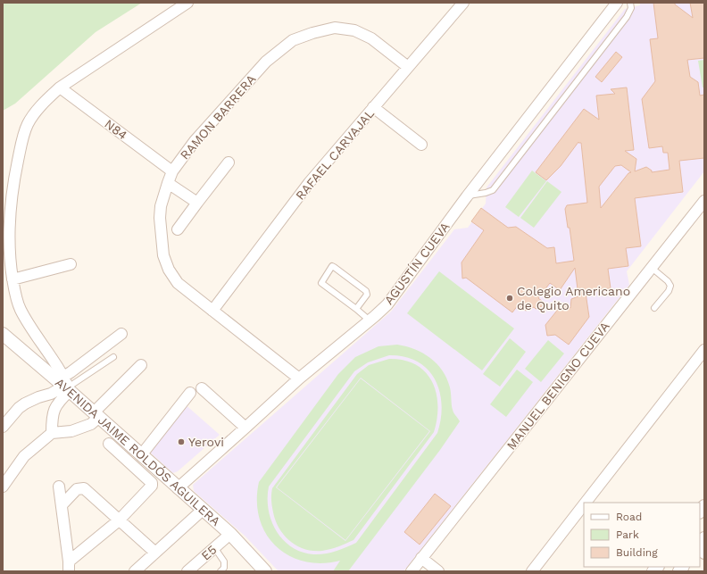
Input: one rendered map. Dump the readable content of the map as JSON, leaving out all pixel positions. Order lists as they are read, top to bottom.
{
  "streets": {
    "street": [
      "RAMON BARRERA",
      "N84",
      "RAFAEL CARVAJAL",
      "AGUSTÍN CUEVA",
      "MANUEL BENIGNO CUEVA",
      "AVENIDA JAIME ROLDÓS AGUILERA",
      "E5"
    ]
  },
  "crossings": [
    ["RAMON BARRERA", "N84"],
    ["RAMON BARRERA", "RAFAEL CARVAJAL"],
    ["RAMON BARRERA", "AGUSTÍN CUEVA"],
    ["AGUSTÍN CUEVA", "AVENIDA JAIME ROLDÓS AGUILERA"],
    ["AVENIDA JAIME ROLDÓS AGUILERA", "E5"]
  ],
  "places": ["Colegio Americano de Quito", "Yerovi"],
  "legend": ["Road", "Park", "Building"]
}
